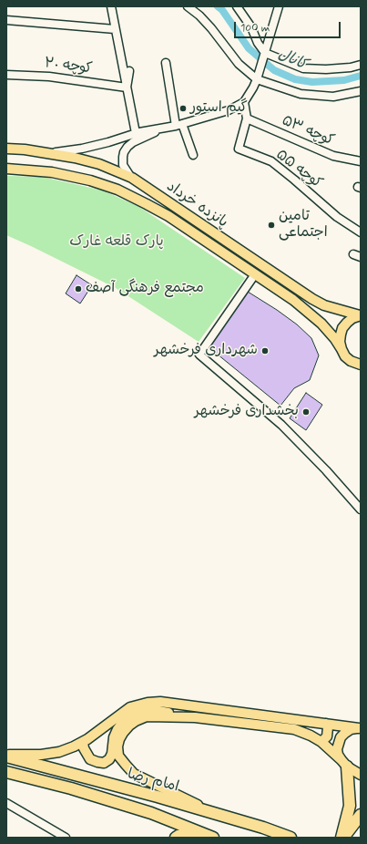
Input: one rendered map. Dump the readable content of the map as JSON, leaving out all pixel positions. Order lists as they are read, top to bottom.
{
  "streets": {
    "highway": ["امام رضا"],
    "main road": ["پانزده خرداد"],
    "street": ["کوچه ۲۰", "کوچه ۵۳", "کوچه ۵۵"]
  },
  "crossings": [
    ["کوچه ۵۳", "کوچه ۵۵"]
  ],
  "water": ["کانال"],
  "parks": ["پارک قلعه غارک"],
  "places": [
    "گیم استور",
    "تامین اجتماعی",
    "مجتمع فرهنگی آصف",
    "شهرداری فرخشهر",
    "بخشداری فرخشهر"
  ],
  "scale_bar": "100 m"
}
